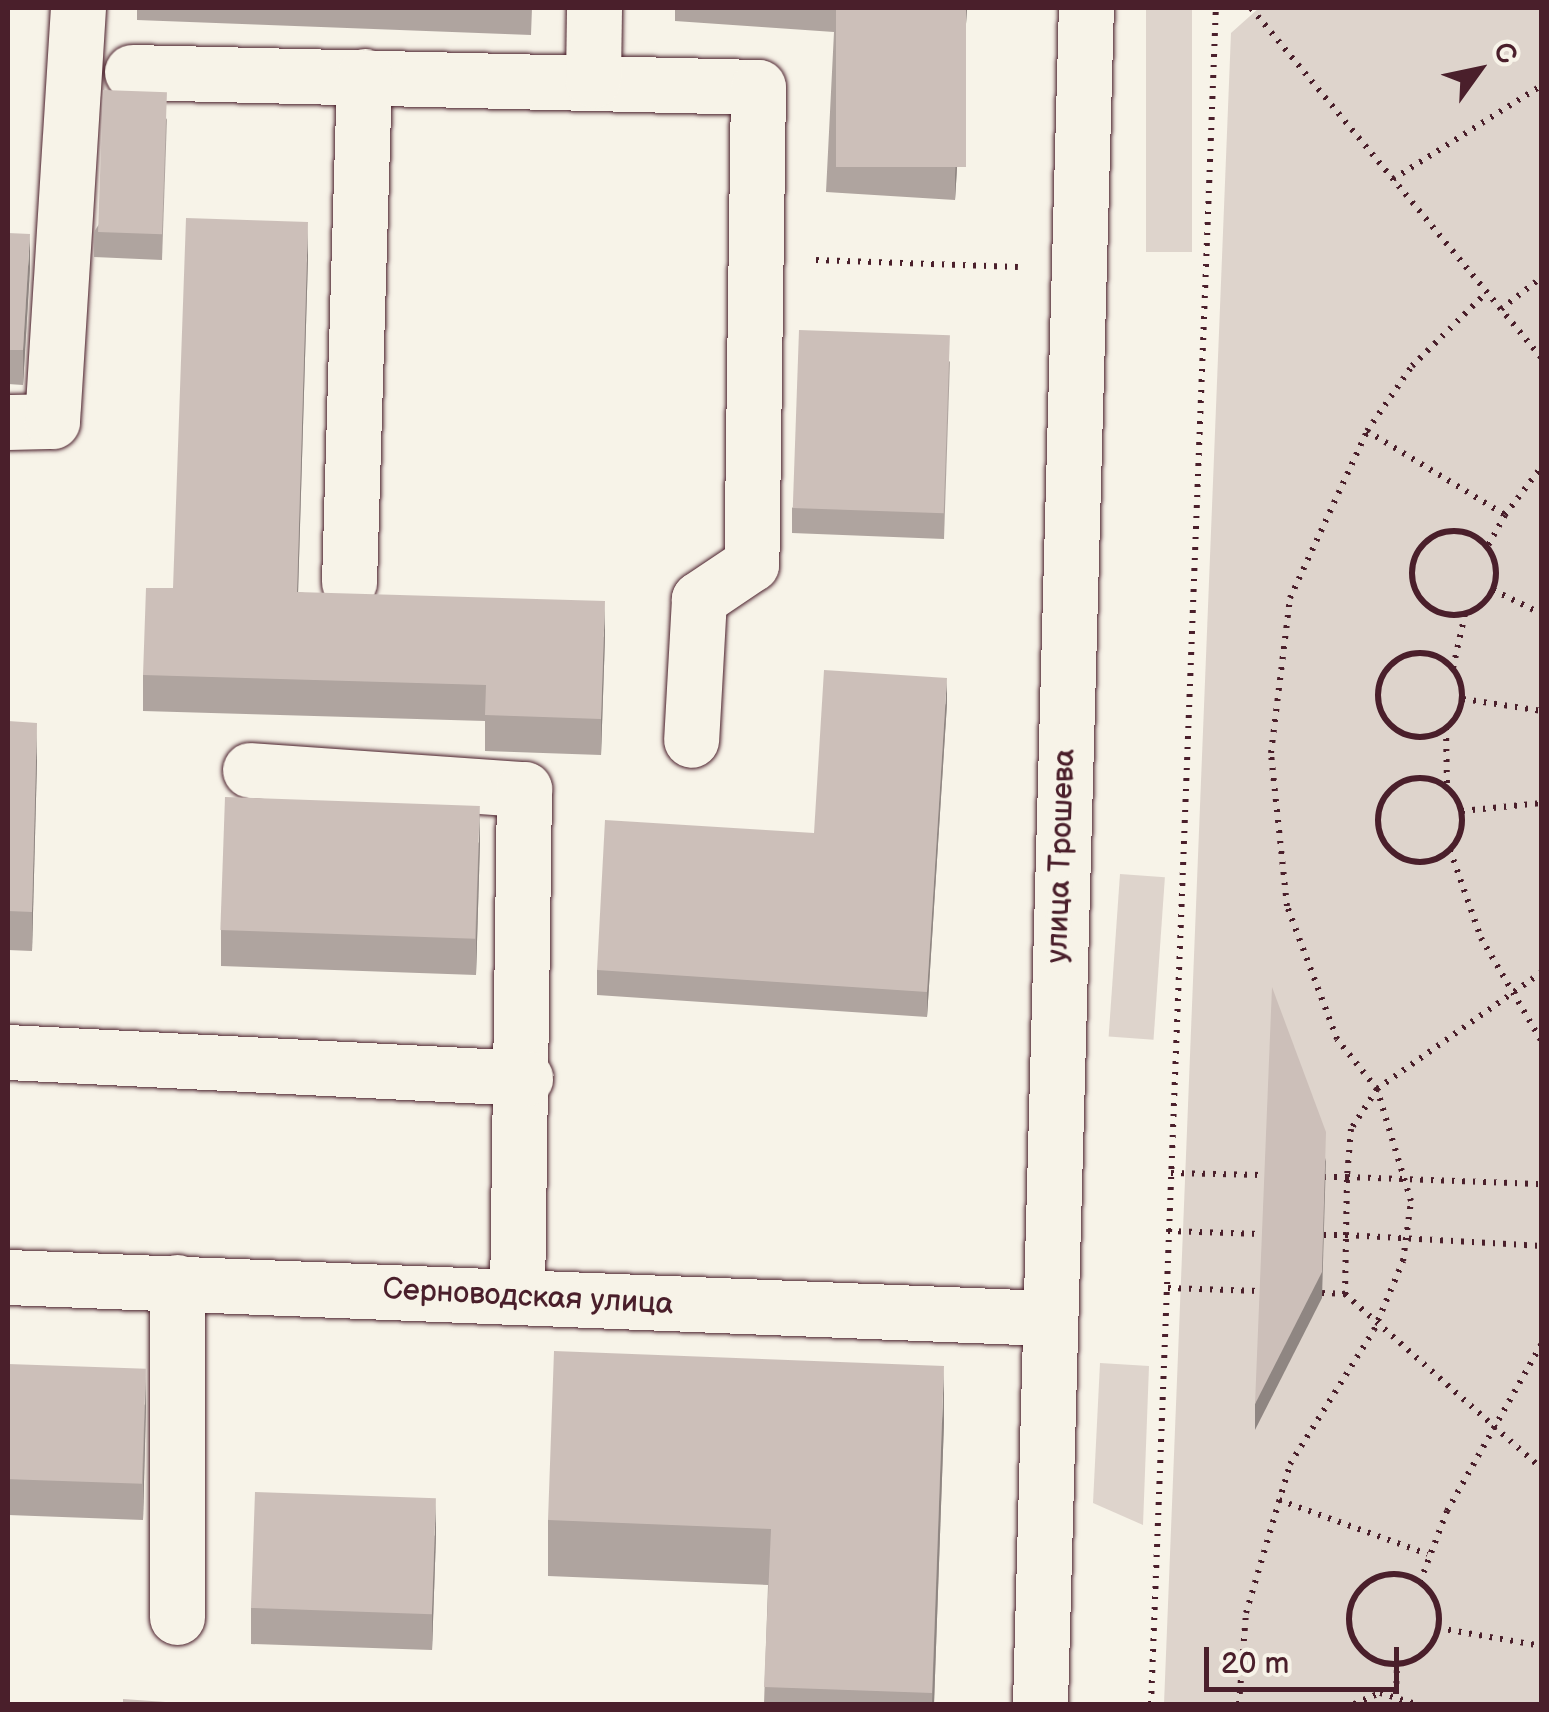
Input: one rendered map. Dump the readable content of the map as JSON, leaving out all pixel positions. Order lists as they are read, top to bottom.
{
  "streets": {
    "street": ["улица Трошева", "Серноводская улица"]
  },
  "crossings": [
    ["улица Трошева", "Серноводская улица"]
  ],
  "scale_bar": "20 m",
  "north": "top right"
}
